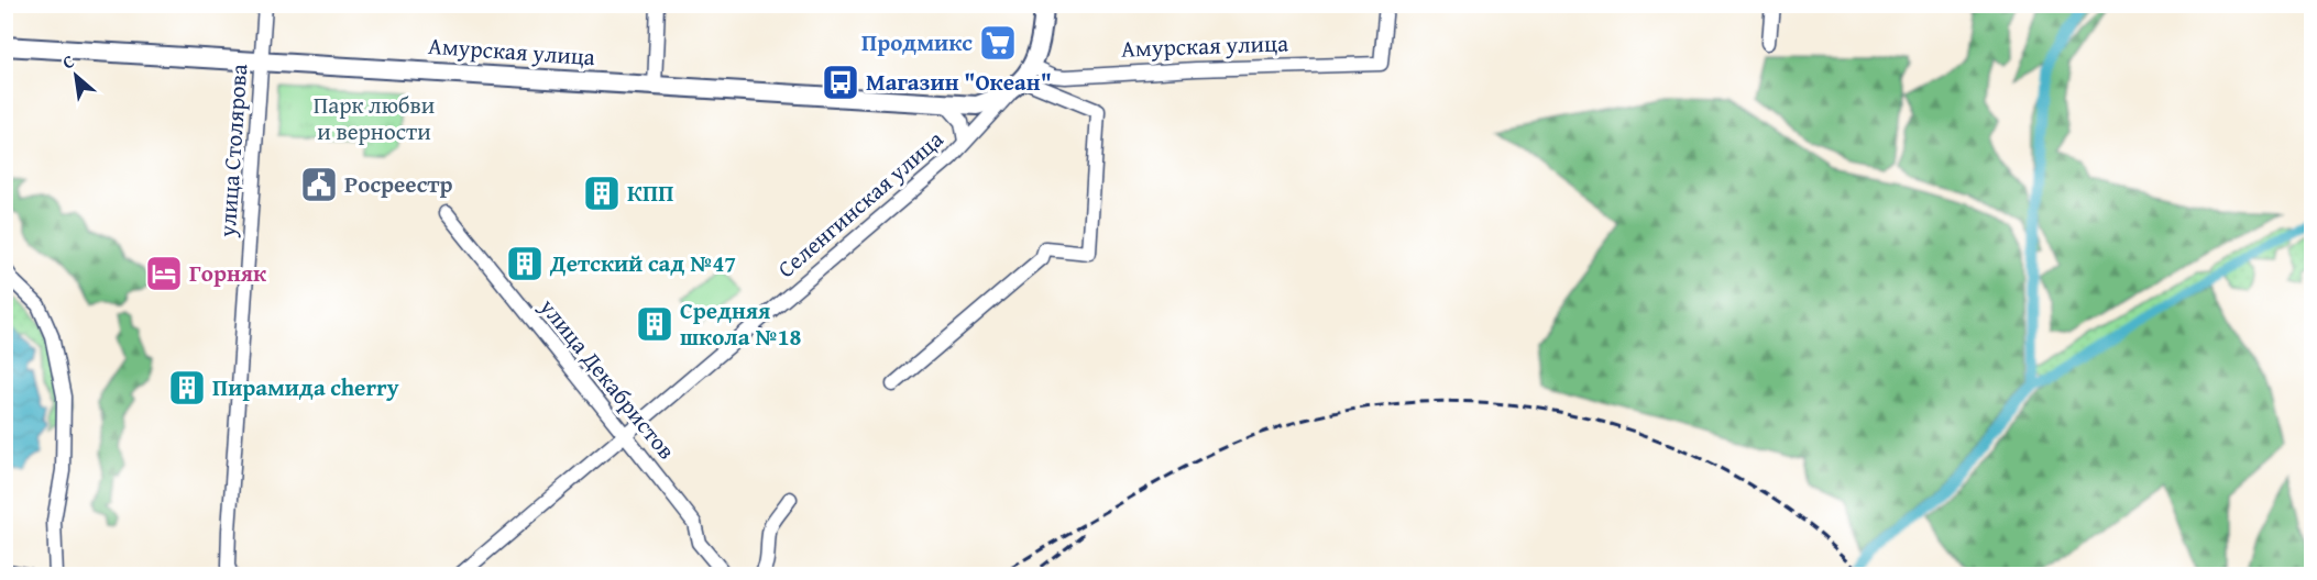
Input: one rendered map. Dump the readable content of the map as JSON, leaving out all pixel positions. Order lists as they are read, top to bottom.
{
  "streets": {
    "main road": ["Амурская улица"],
    "street": ["улица Столярова", "Селенгинская улица", "улица Декабристов"]
  },
  "crossings": [
    ["Амурская улица", "улица Столярова"],
    ["Амурская улица", "Селенгинская улица"],
    ["Селенгинская улица", "улица Декабристов"]
  ],
  "parks": ["Парк любви и верности"],
  "places": {
    "supermarket": ["Продмикс"],
    "bus stop": ["Магазин \"Океан\""],
    "public building": ["Росреестр"],
    "building": [
      "КПП",
      "Детский сад №47",
      "Средняя школа №18",
      "Пирамида cherry"
    ],
    "hotel": ["Горняк"]
  },
  "north": "top left"
}
